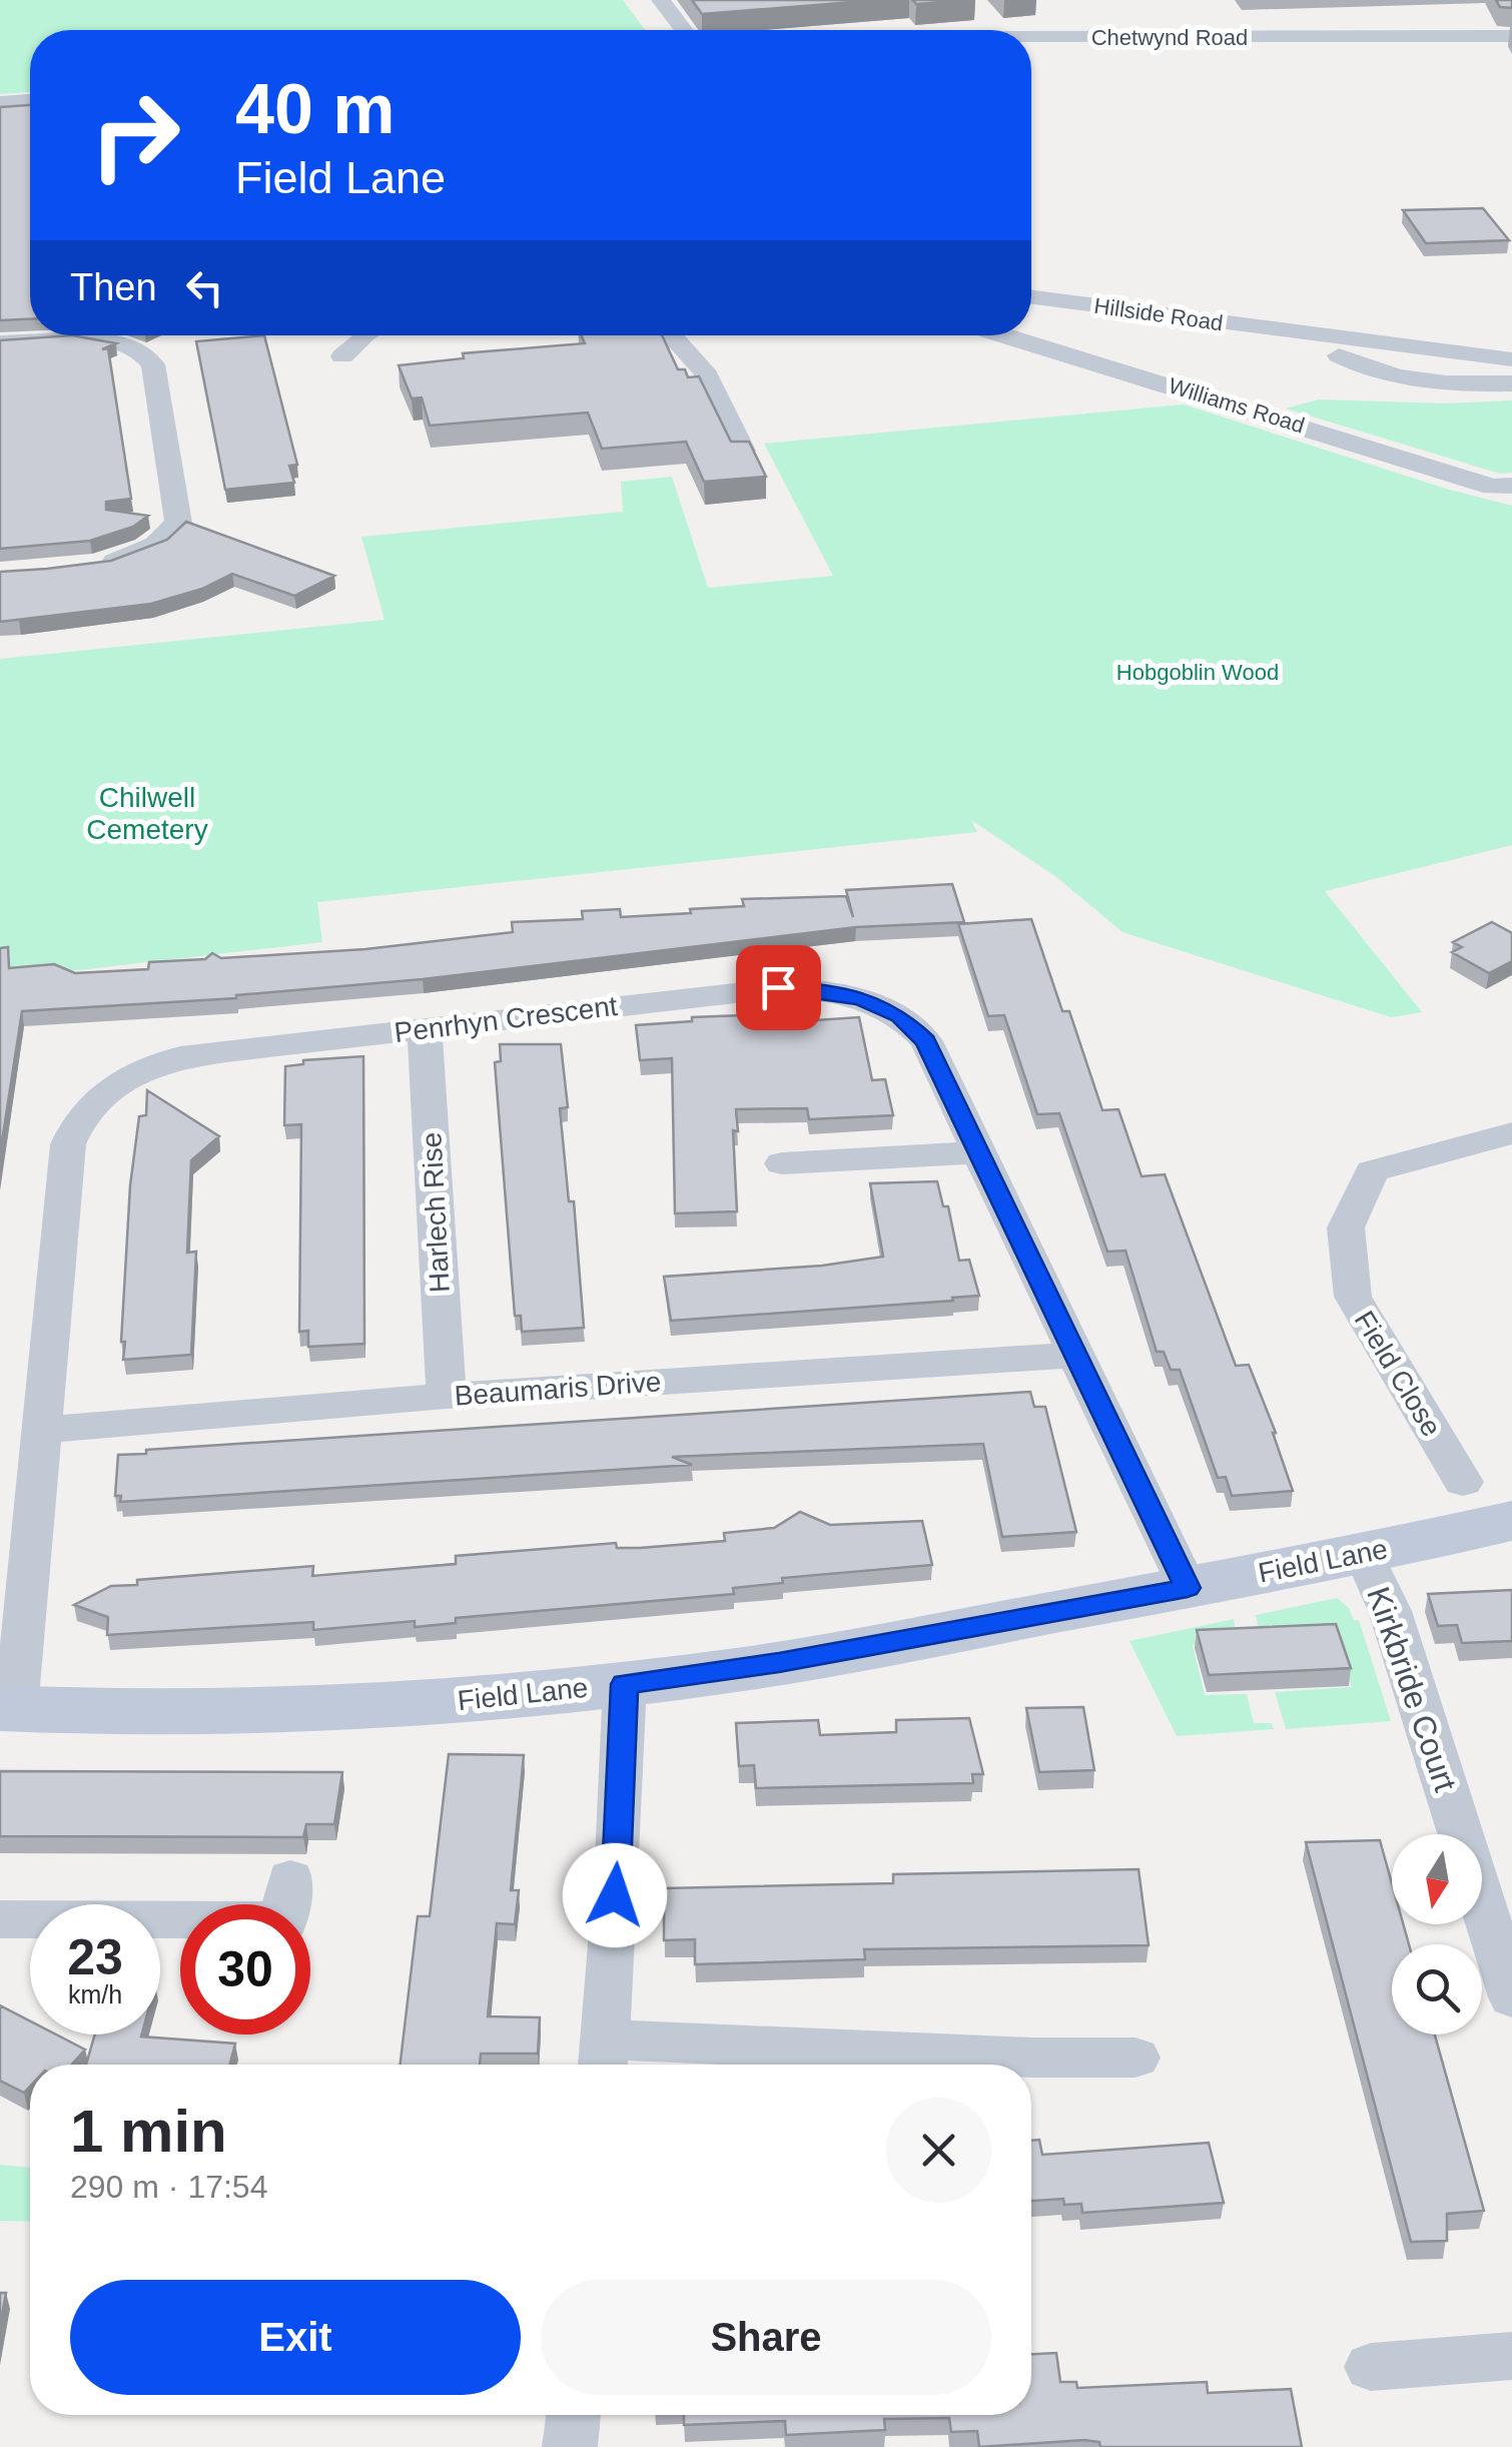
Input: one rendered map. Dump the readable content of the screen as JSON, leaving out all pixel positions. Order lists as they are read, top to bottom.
{
  "streets": {
    "street": [
      "Chetwynd Road",
      "Hillside Road",
      "Williams Road",
      "Penrhyn Crescent",
      "Harlech Rise",
      "Field Close",
      "Beaumaris Drive",
      "Field Lane",
      "Kirkbride Court"
    ]
  },
  "crossings": [
    ["Penrhyn Crescent", "Harlech Rise"],
    ["Penrhyn Crescent", "Beaumaris Drive"],
    ["Penrhyn Crescent", "Field Lane"],
    ["Harlech Rise", "Beaumaris Drive"],
    ["Field Lane", "Kirkbride Court"]
  ],
  "parks": ["Hobgoblin Wood", "Chilwell Cemetery"],
  "north": "bottom",
  "page": {
    "turn": ["40 m", "Field Lane"],
    "then": "Then",
    "speed": "23 km/h",
    "limit": "30",
    "heading": ["1 min", "290 m · 17:54"],
    "buttons": ["Exit", "Share"]
  }
}
